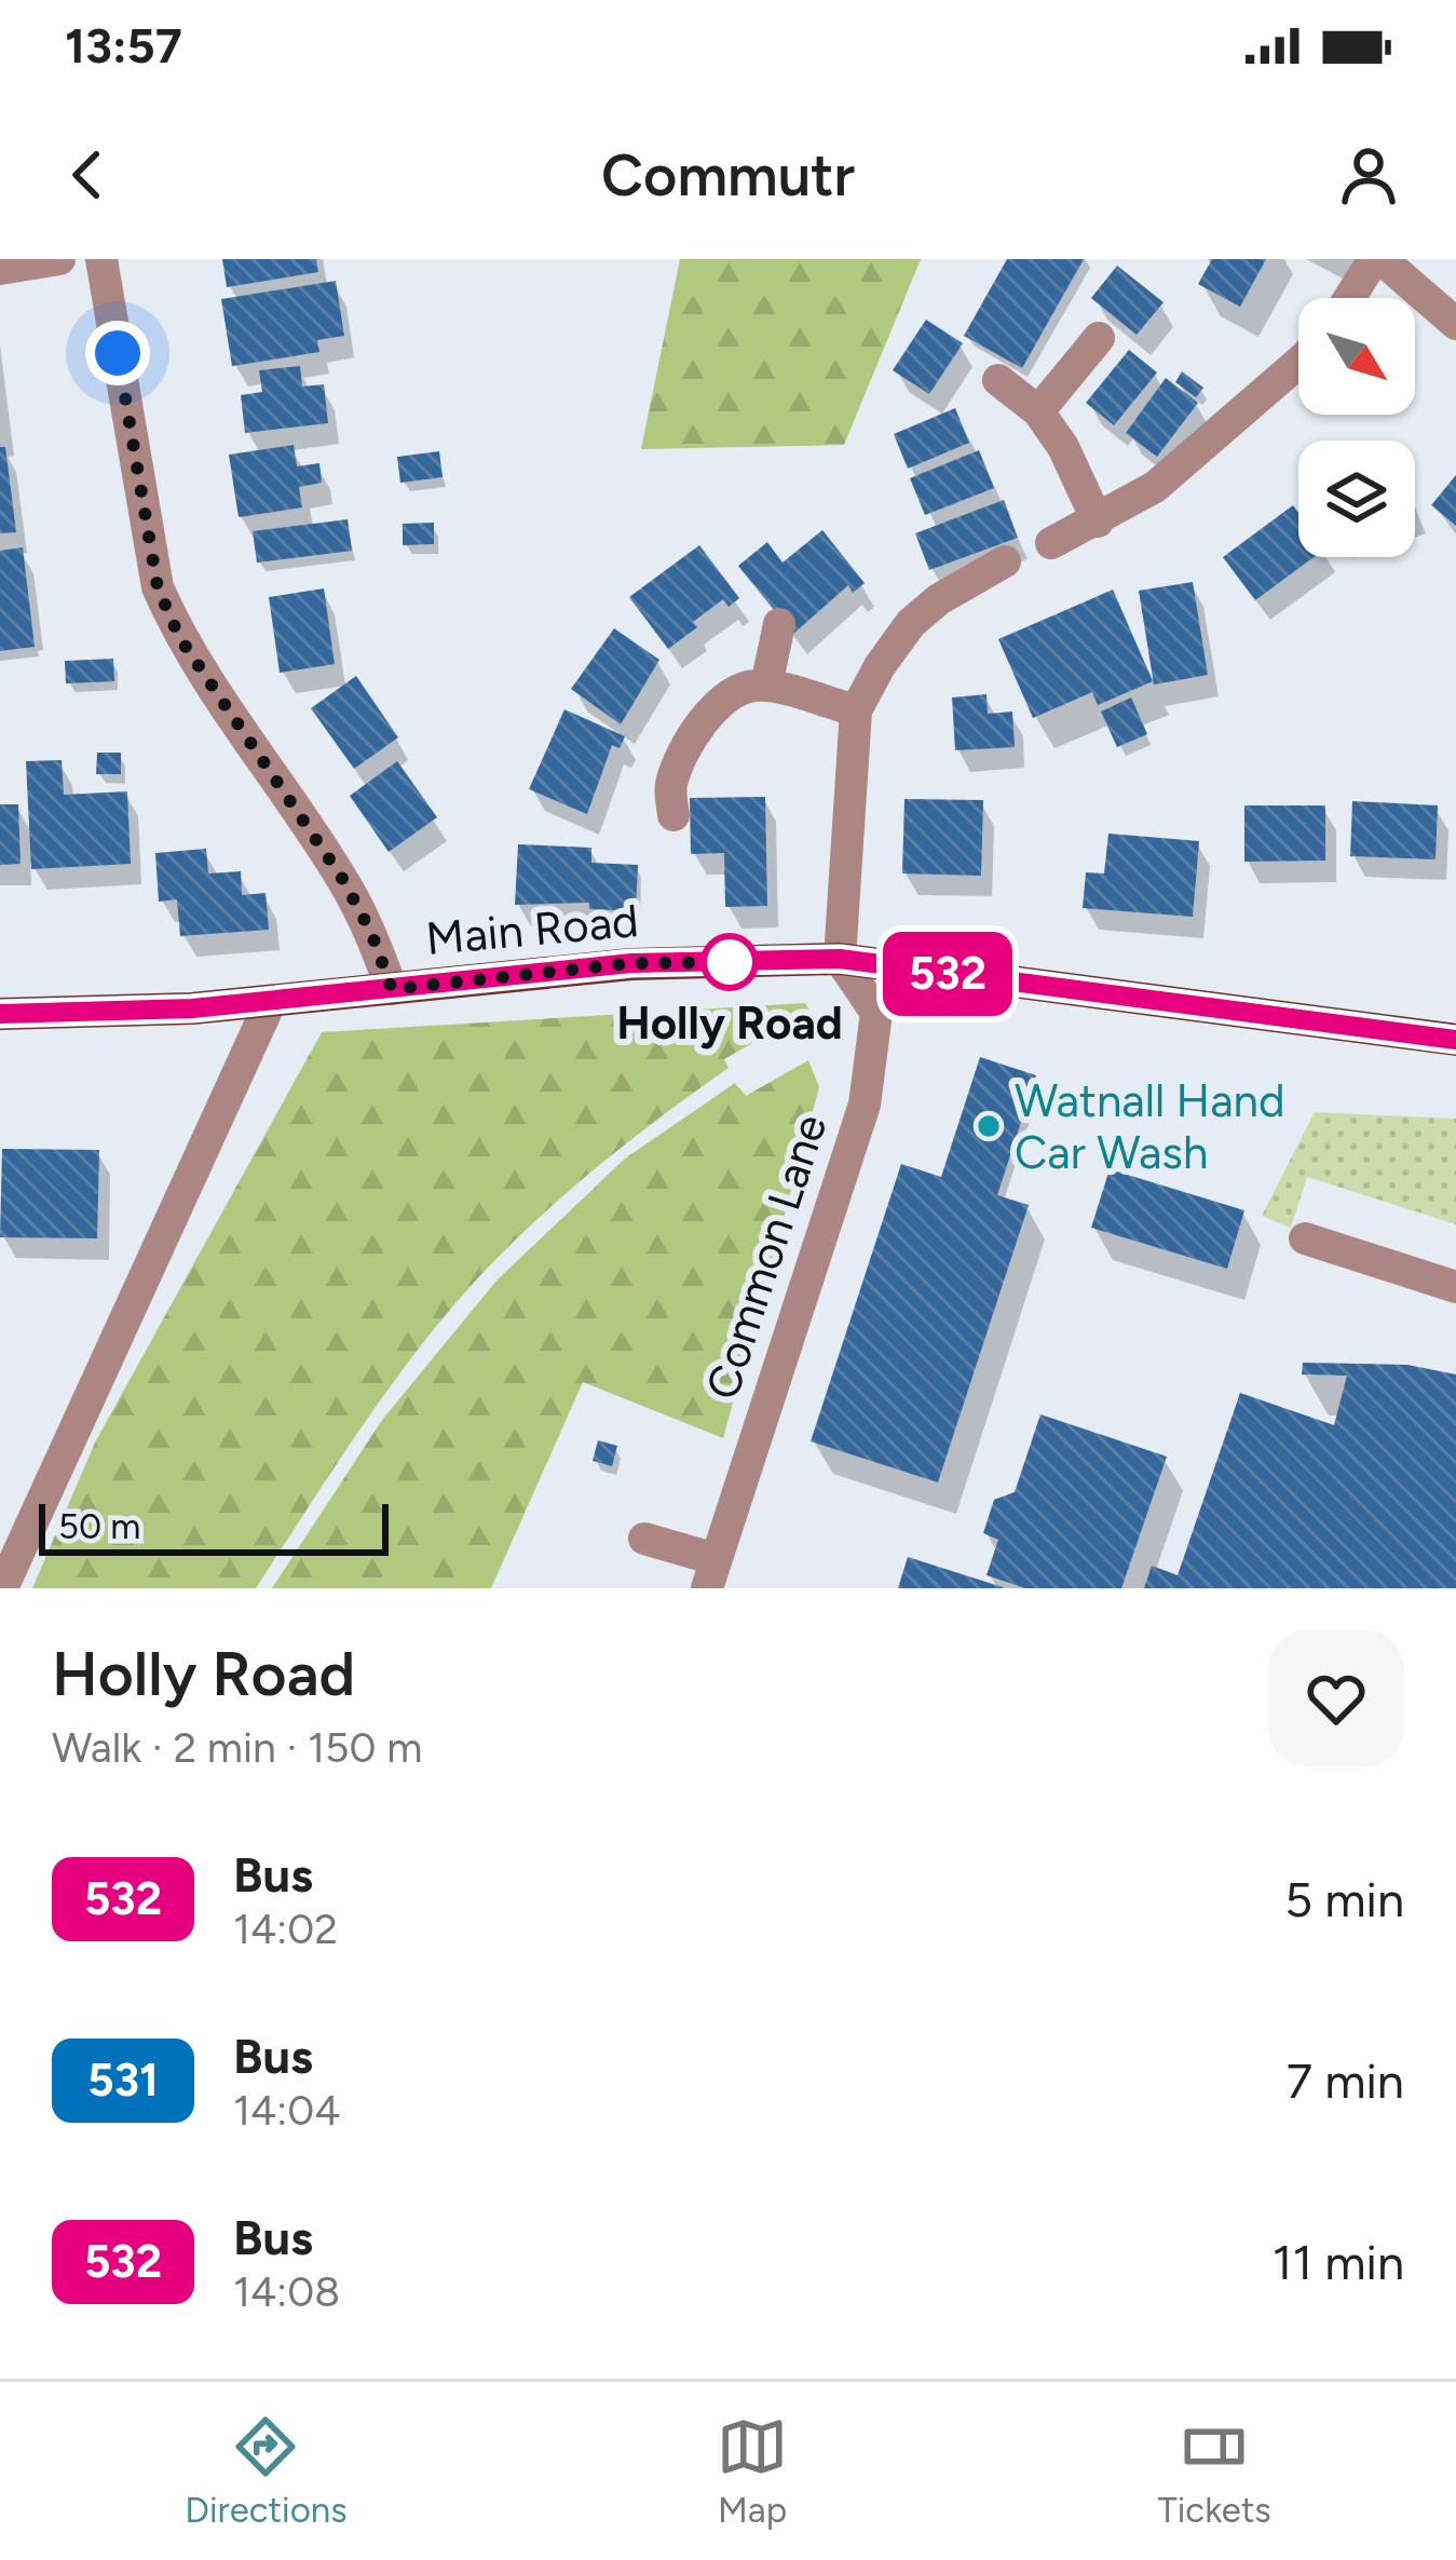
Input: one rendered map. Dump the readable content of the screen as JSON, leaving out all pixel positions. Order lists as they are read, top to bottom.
{
  "streets": {
    "main road": ["Main Road"],
    "street": ["Common Lane"]
  },
  "crossings": [
    ["Main Road", "Common Lane"]
  ],
  "places": ["Holly Road", "Watnall Hand Car Wash"],
  "lines": ["bus line 532"],
  "scale_bar": "50 m",
  "north": "bottom right",
  "page": {
    "status": "13:57",
    "header": "Commutr",
    "on_map": "532",
    "scale": "50 m",
    "heading": ["Holly Road", "Walk · 2 min · 150 m"],
    "list": [
      {
        "mark": "532",
        "name": "Bus",
        "note": "14:02",
        "value": "5 min"
      },
      {
        "mark": "531",
        "name": "Bus",
        "note": "14:04",
        "value": "7 min"
      },
      {
        "mark": "532",
        "name": "Bus",
        "note": "14:08",
        "value": "11 min"
      }
    ],
    "tabs": ["Directions", "Map", "Tickets"]
  }
}
